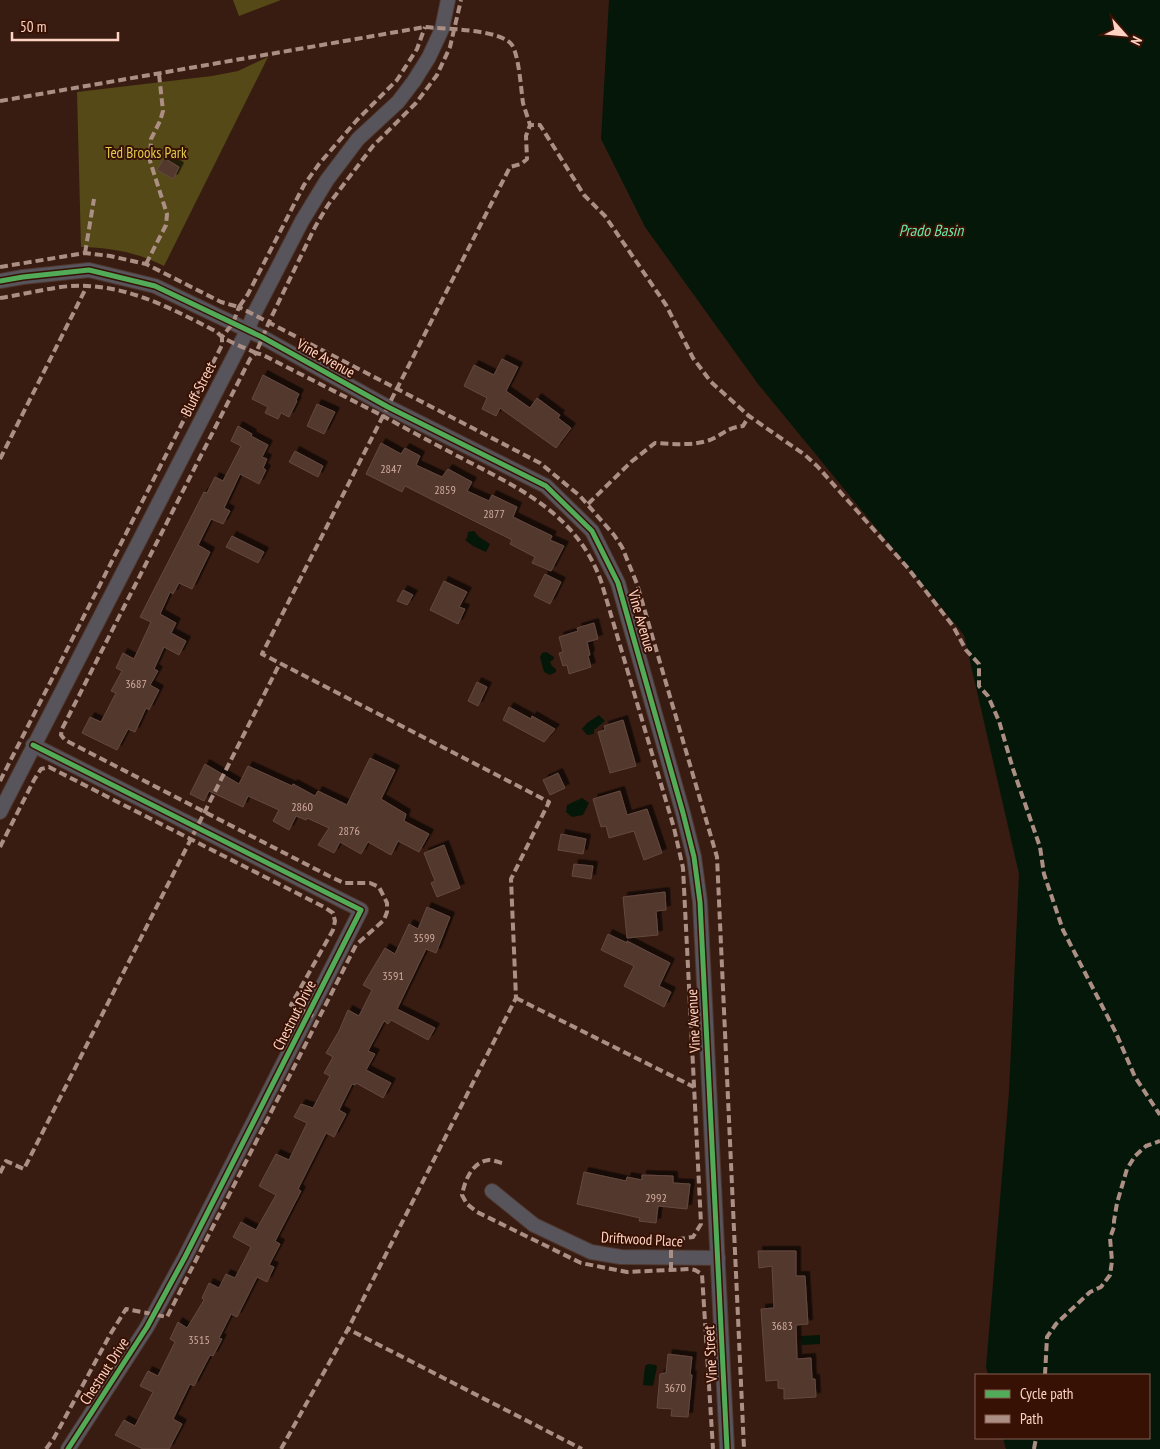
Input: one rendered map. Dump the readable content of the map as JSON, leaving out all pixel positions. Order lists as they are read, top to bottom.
{
  "streets": {
    "street": [
      "Vine Avenue",
      "Bluff Street",
      "Chestnut Drive",
      "Driftwood Place",
      "Vine Street"
    ]
  },
  "crossings": [
    ["Vine Avenue", "Bluff Street"],
    ["Vine Avenue", "Driftwood Place"],
    ["Vine Avenue", "Vine Street"],
    ["Bluff Street", "Chestnut Drive"],
    ["Driftwood Place", "Vine Street"]
  ],
  "water": ["Prado Basin"],
  "parks": ["Ted Brooks Park"],
  "house_numbers": [
    "2847",
    "2859",
    "2877",
    "3687",
    "2860",
    "2876",
    "3599",
    "3591",
    "2992",
    "3683",
    "3515",
    "3670"
  ],
  "legend": ["Cycle path", "Path"],
  "scale_bar": "50 m",
  "north": "bottom right"
}
